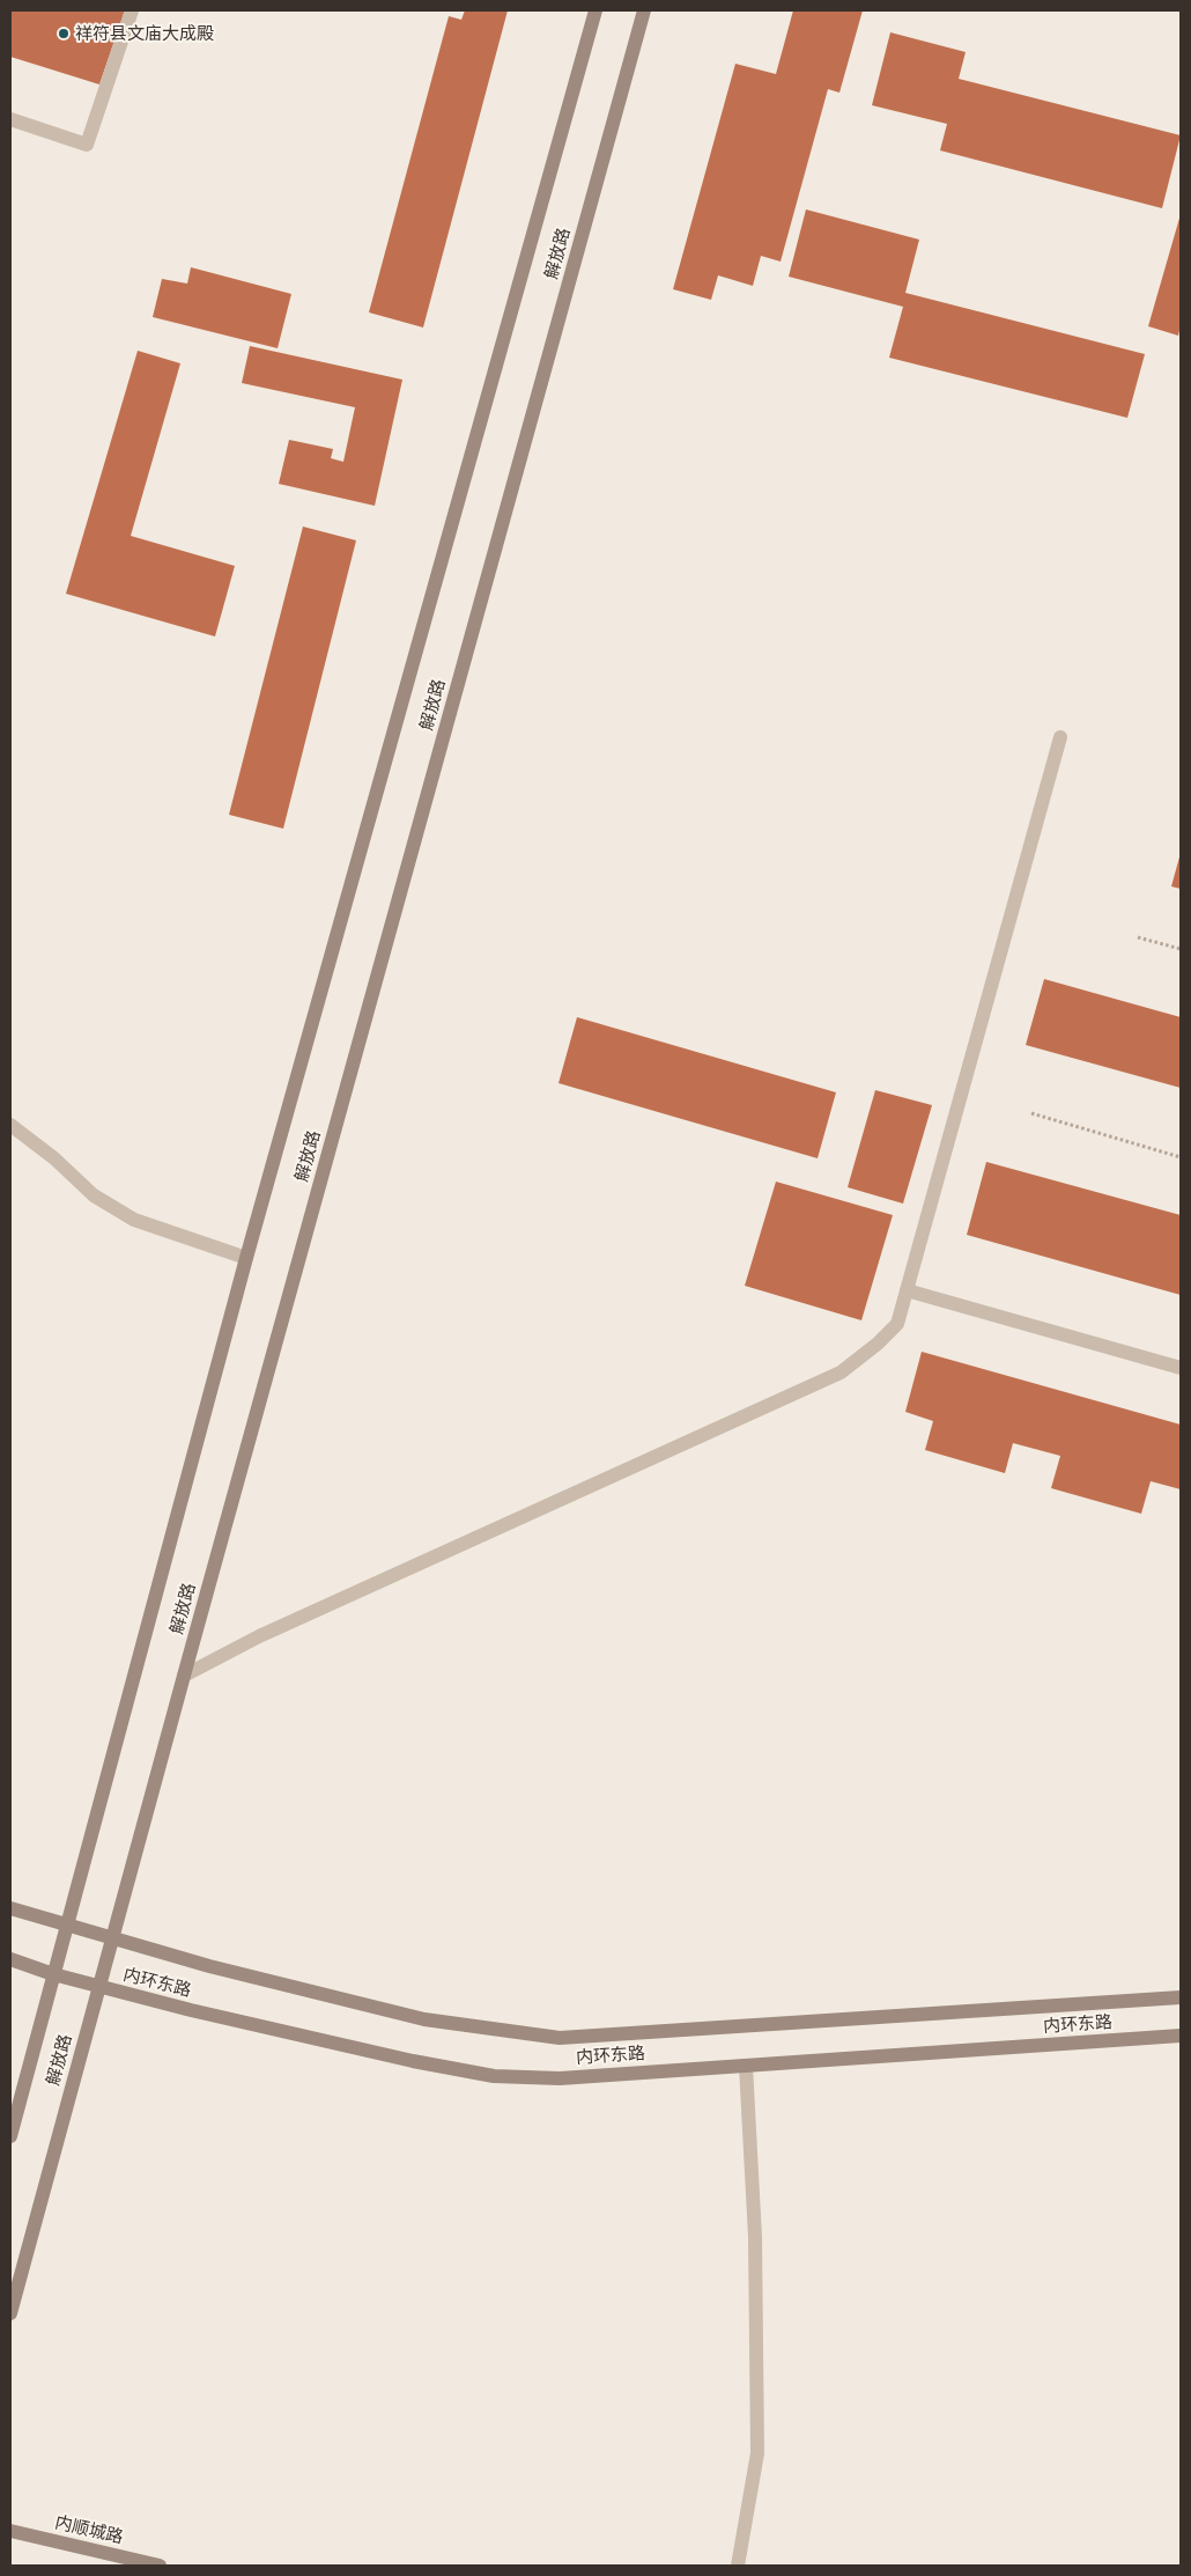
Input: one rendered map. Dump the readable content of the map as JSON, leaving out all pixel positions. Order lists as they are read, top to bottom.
{
  "streets": {
    "main road": ["解放路", "内环东路", "内顺城路"]
  },
  "crossings": [
    ["解放路", "内环东路"]
  ],
  "places": ["祥符县文庙大成殿"]
}
